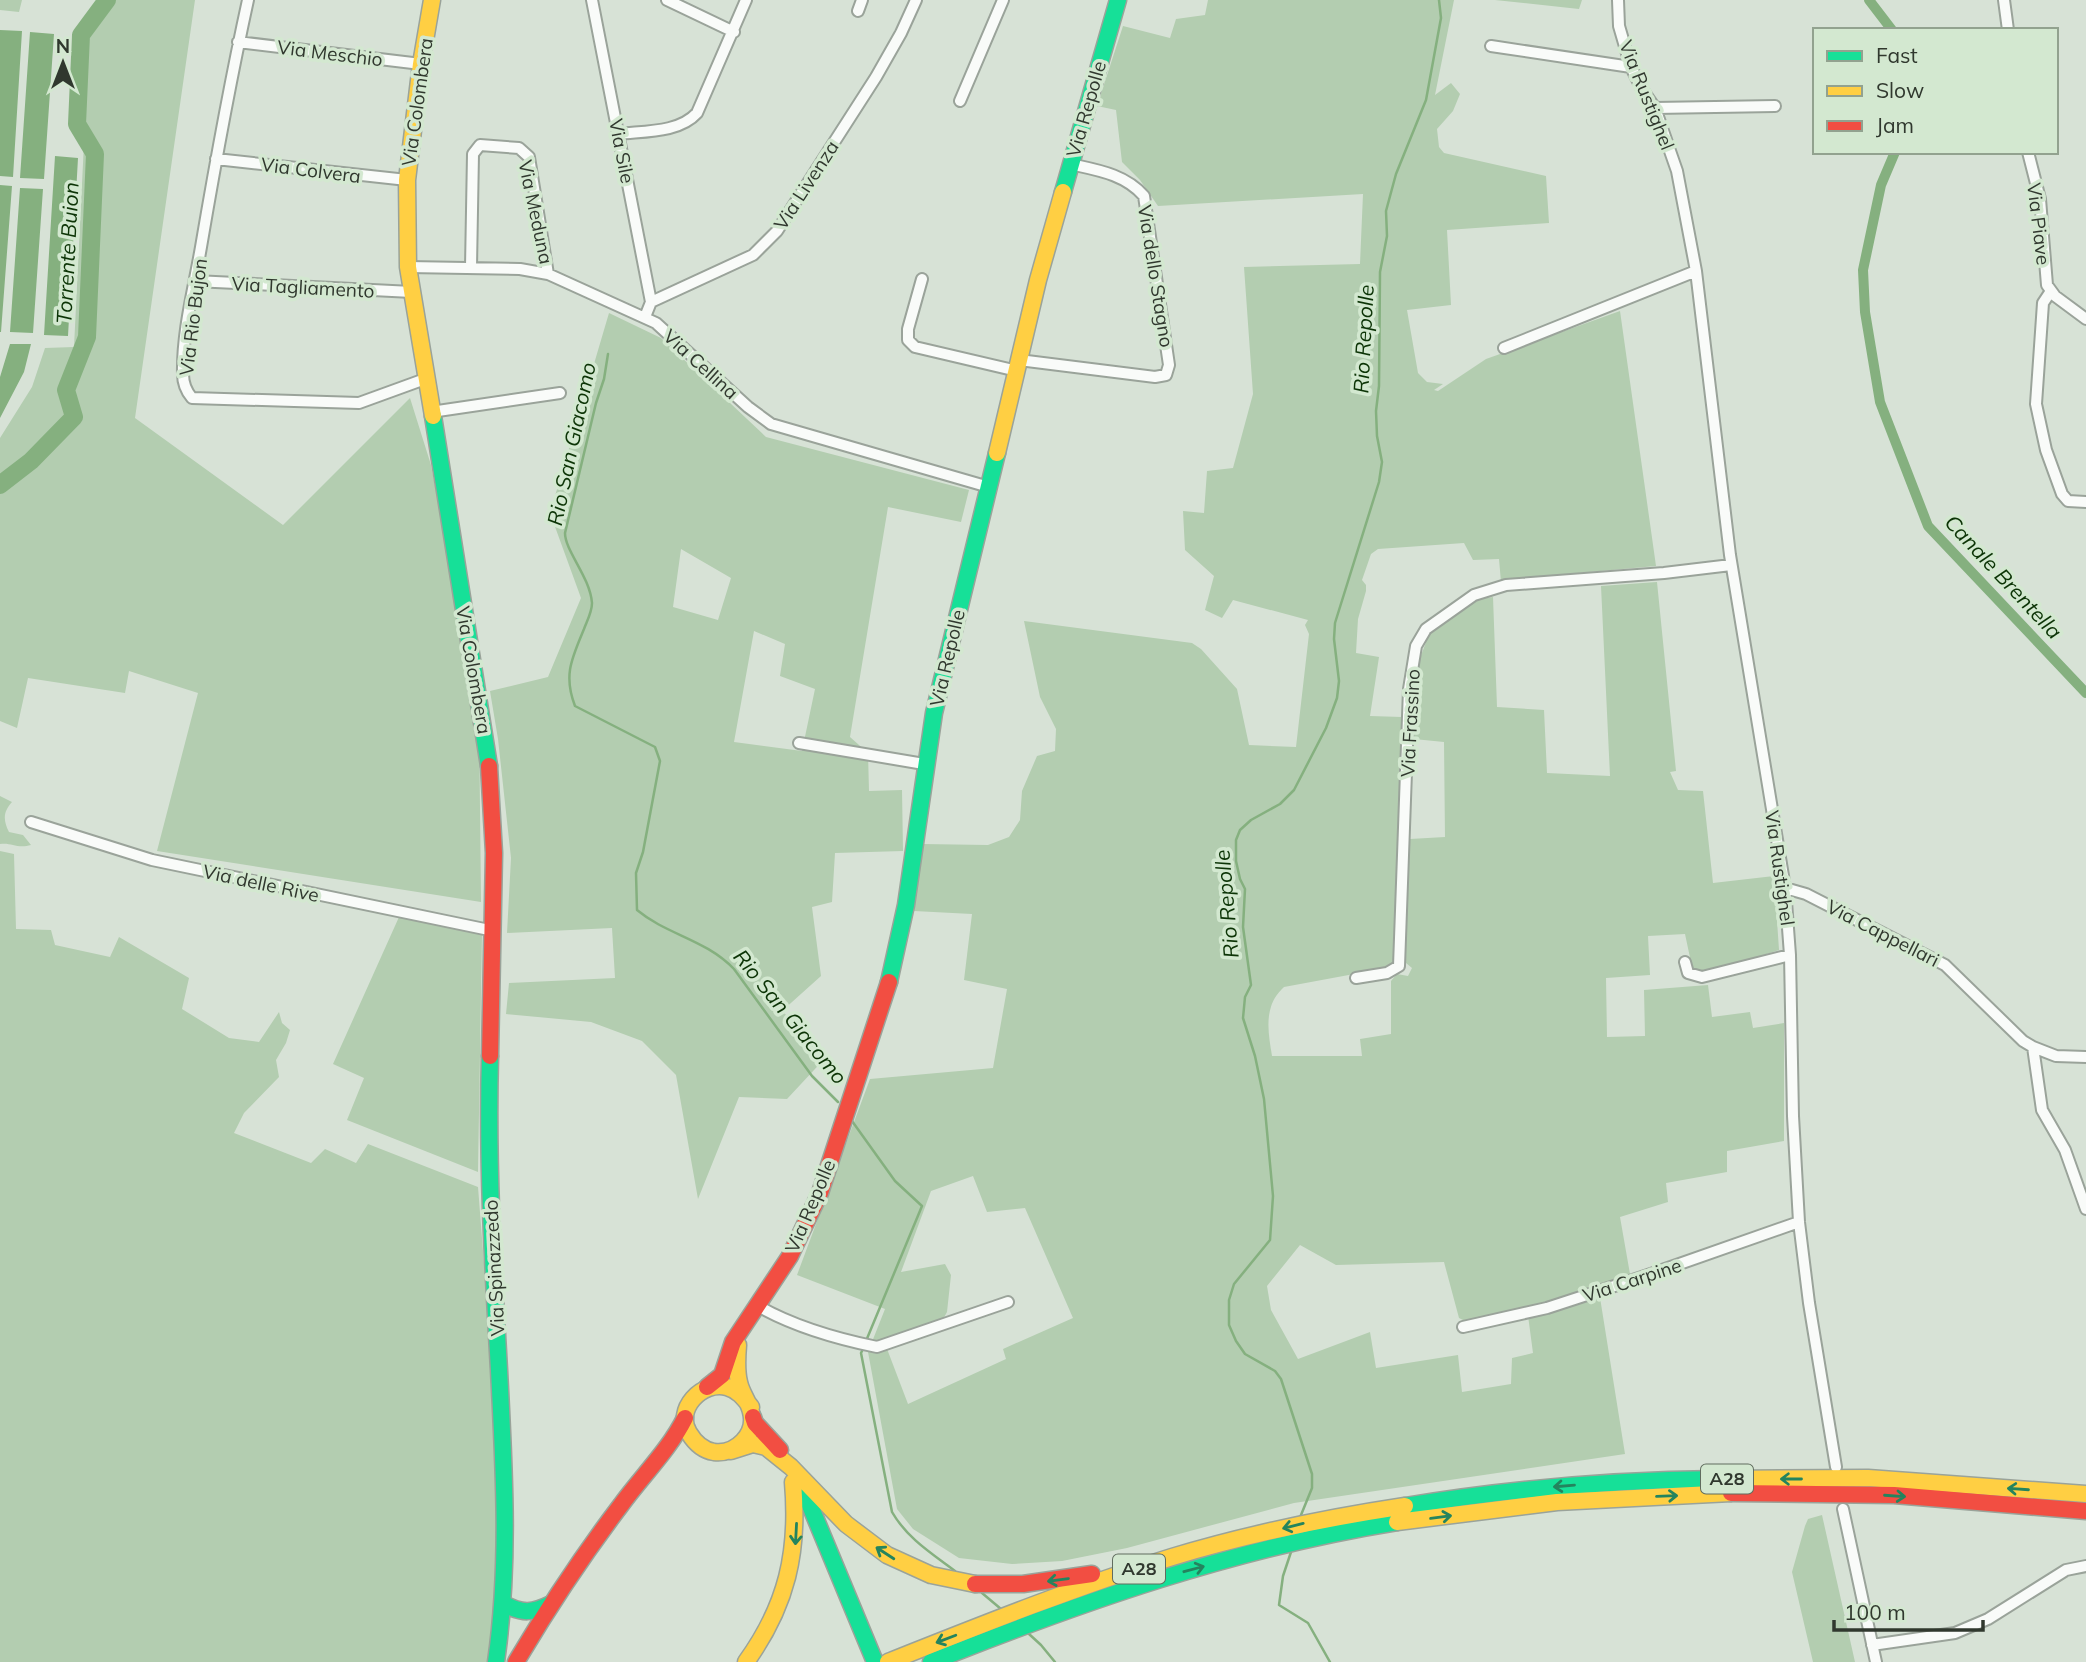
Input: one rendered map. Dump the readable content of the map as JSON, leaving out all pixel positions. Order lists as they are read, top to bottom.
{
  "streets": {
    "main road": [
      "Via Colombera",
      "Via Repolle",
      "Via Spinazzedo",
      "A28"
    ],
    "street": [
      "Via Meschio",
      "Via Rustighel",
      "Via Sile",
      "Via Colvera",
      "Via Livenza",
      "Via Meduna",
      "Via Piave",
      "Via dello Stagno",
      "Via Tagliamento",
      "Via Rio Bujon",
      "Via Cellina",
      "Via Frassino",
      "Via delle Rive",
      "Via Cappellari",
      "Via Carpine"
    ]
  },
  "crossings": [
    ["Via Meschio", "Via Colombera"],
    ["Via Meschio", "Via Rio Bujon"],
    ["Via Rustighel", "Via Frassino"],
    ["Via Rustighel", "Via Cappellari"],
    ["Via Rustighel", "Via Carpine"],
    ["Via Colombera", "Via Colvera"],
    ["Via Colombera", "Via Tagliamento"],
    ["Via Colombera", "Via Rio Bujon"],
    ["Via Colombera", "Via Cellina"],
    ["Via Colombera", "Via delle Rive"],
    ["Via Colombera", "Via Spinazzedo"],
    ["Via Repolle", "Via dello Stagno"],
    ["Via Repolle", "Via Cellina"],
    ["Via Sile", "Via Livenza"],
    ["Via Colvera", "Via Rio Bujon"],
    ["Via Meduna", "Via Cellina"],
    ["Via Tagliamento", "Via Rio Bujon"],
    ["Via delle Rive", "Via Spinazzedo"]
  ],
  "water": [
    "Torrente Buion",
    "Rio Repolle",
    "Rio San Giacomo",
    "Canale Brentella"
  ],
  "legend": ["Fast", "Slow", "Jam"],
  "scale_bar": "100 m",
  "north": "top"
}
